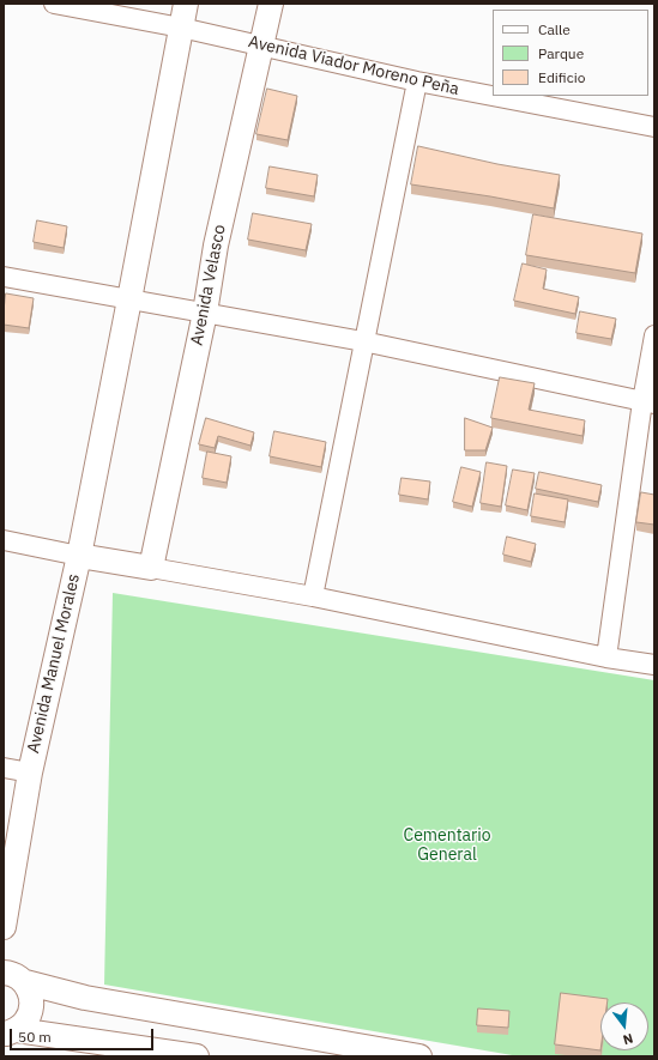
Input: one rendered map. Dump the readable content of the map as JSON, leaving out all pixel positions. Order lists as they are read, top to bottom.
{
  "streets": {
    "street": ["Avenida Viador Moreno Peña", "Avenida Velasco", "Avenida Manuel Morales"]
  },
  "crossings": [
    ["Avenida Viador Moreno Peña", "Avenida Velasco"]
  ],
  "parks": ["Cementario General"],
  "legend": ["Calle", "Parque", "Edificio"],
  "scale_bar": "50 m",
  "north": "bottom"
}
